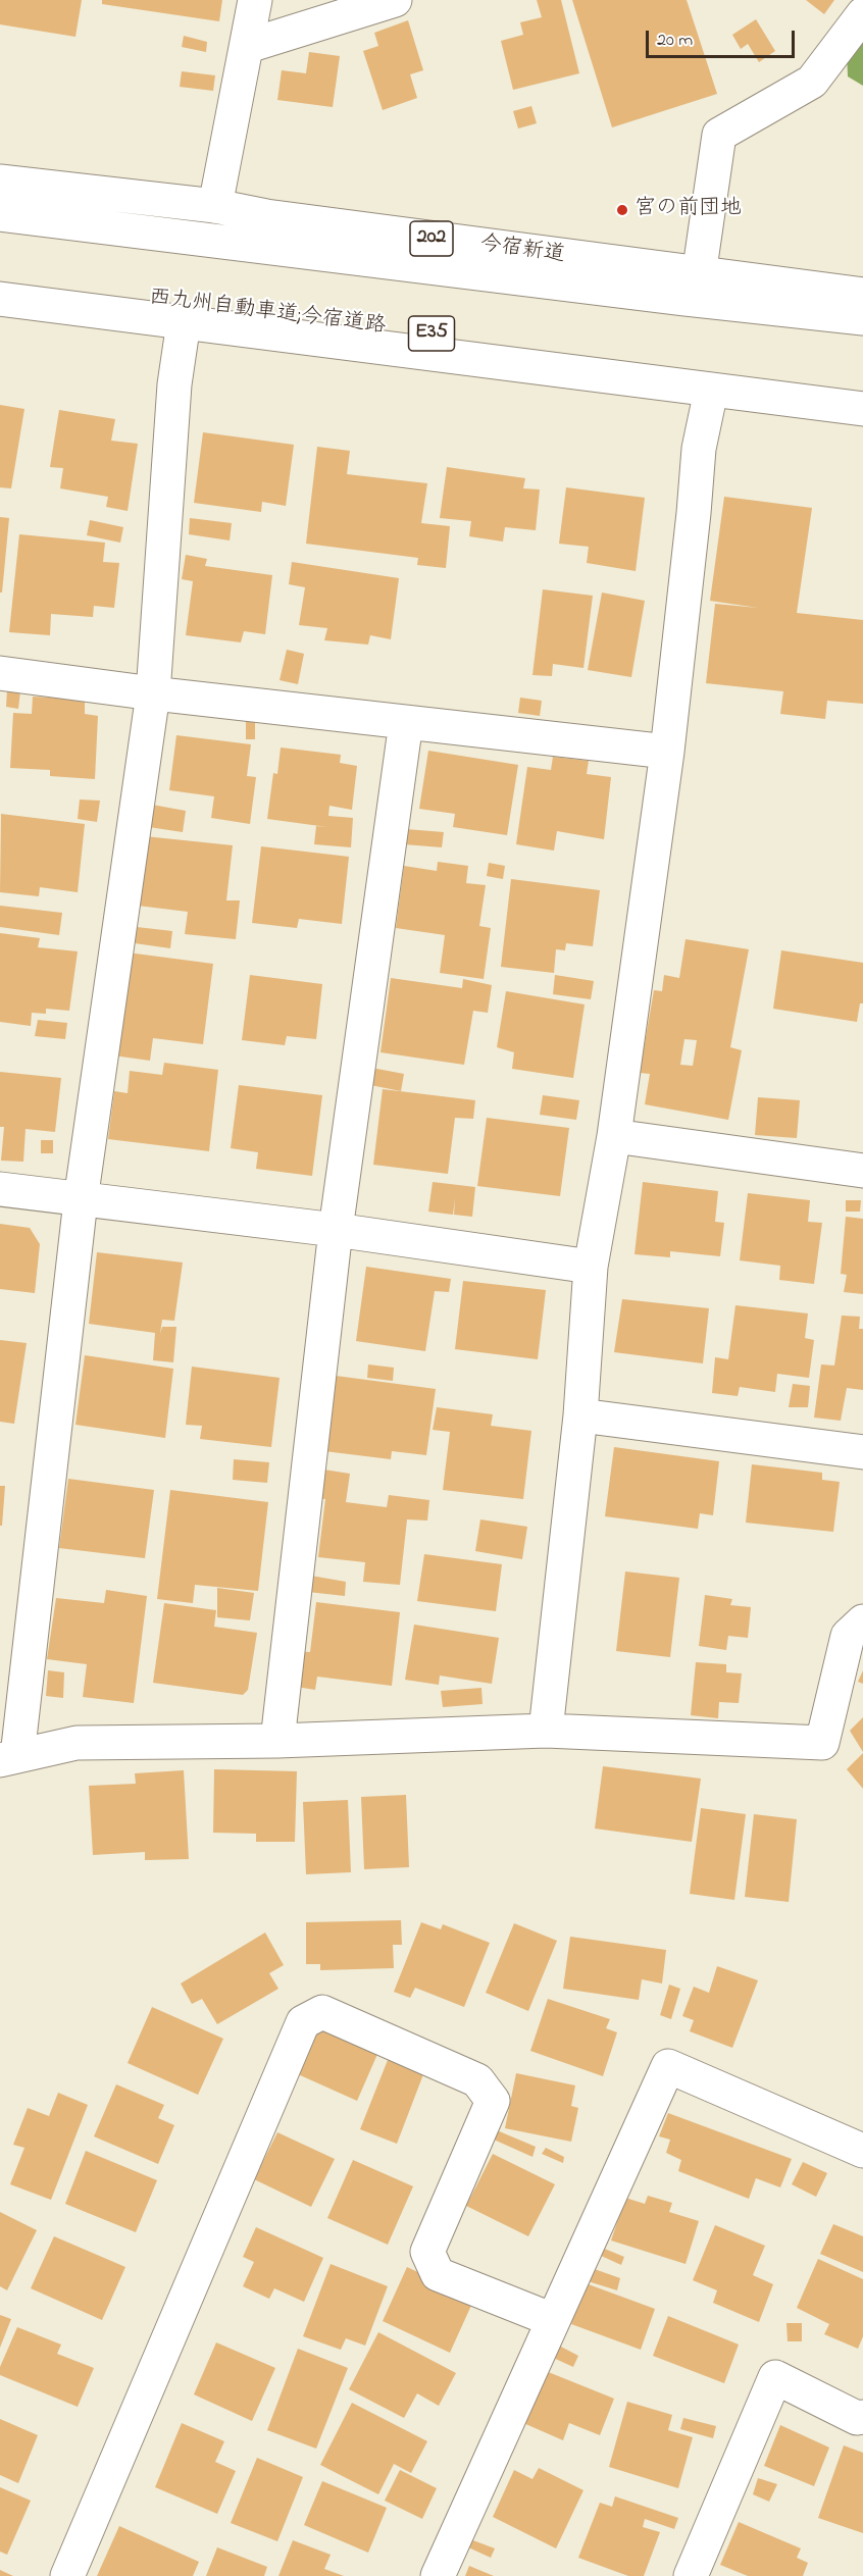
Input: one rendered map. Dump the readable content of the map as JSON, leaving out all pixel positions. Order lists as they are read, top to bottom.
{
  "streets": {
    "main road": [
      "202",
      "今宿新道",
      "西九州自動車道;今宿道路",
      "E35"
    ]
  },
  "places": ["宮の前団地"],
  "scale_bar": "20 m"
}
